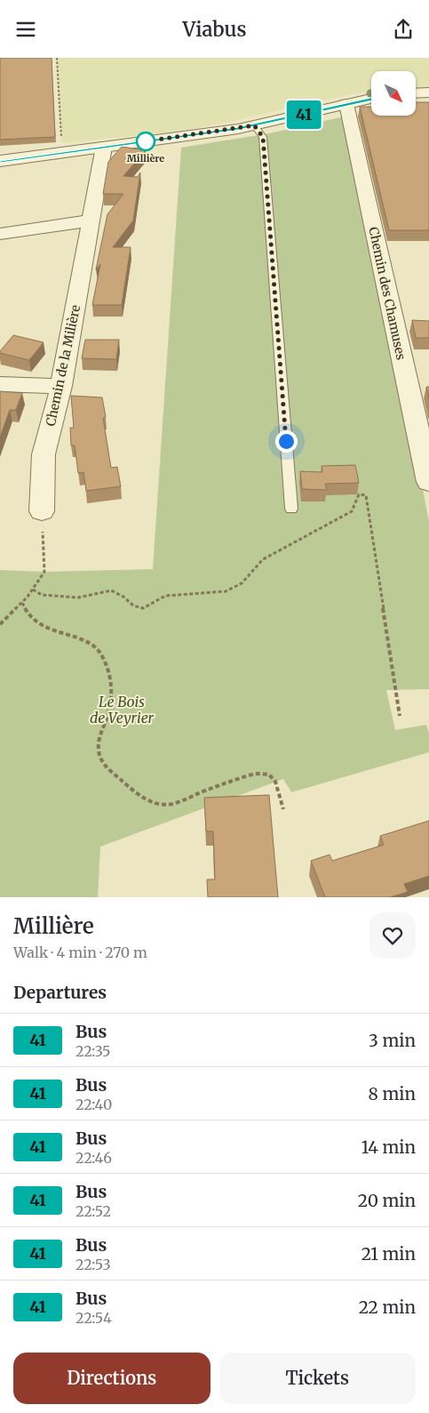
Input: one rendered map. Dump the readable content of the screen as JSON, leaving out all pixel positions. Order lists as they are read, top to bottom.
{
  "streets": {
    "street": ["Chemin des Chamuses", "Chemin de la Milière"]
  },
  "parks": ["Le Bois de Veyrier"],
  "places": ["Millière"],
  "lines": ["bus line 41"],
  "north": "bottom right",
  "page": {
    "header": "Viabus",
    "on_map": "41",
    "heading": [
      ["Millière", "Walk · 4 min · 270 m"],
      "Departures"
    ],
    "list": [
      {
        "mark": "41",
        "name": "Bus",
        "note": "22:35",
        "value": "3 min"
      },
      {
        "mark": "41",
        "name": "Bus",
        "note": "22:40",
        "value": "8 min"
      },
      {
        "mark": "41",
        "name": "Bus",
        "note": "22:46",
        "value": "14 min"
      },
      {
        "mark": "41",
        "name": "Bus",
        "note": "22:52",
        "value": "20 min"
      },
      {
        "mark": "41",
        "name": "Bus",
        "note": "22:53",
        "value": "21 min"
      },
      {
        "mark": "41",
        "name": "Bus",
        "note": "22:54",
        "value": "22 min"
      }
    ],
    "buttons": ["Directions", "Tickets"]
  }
}
